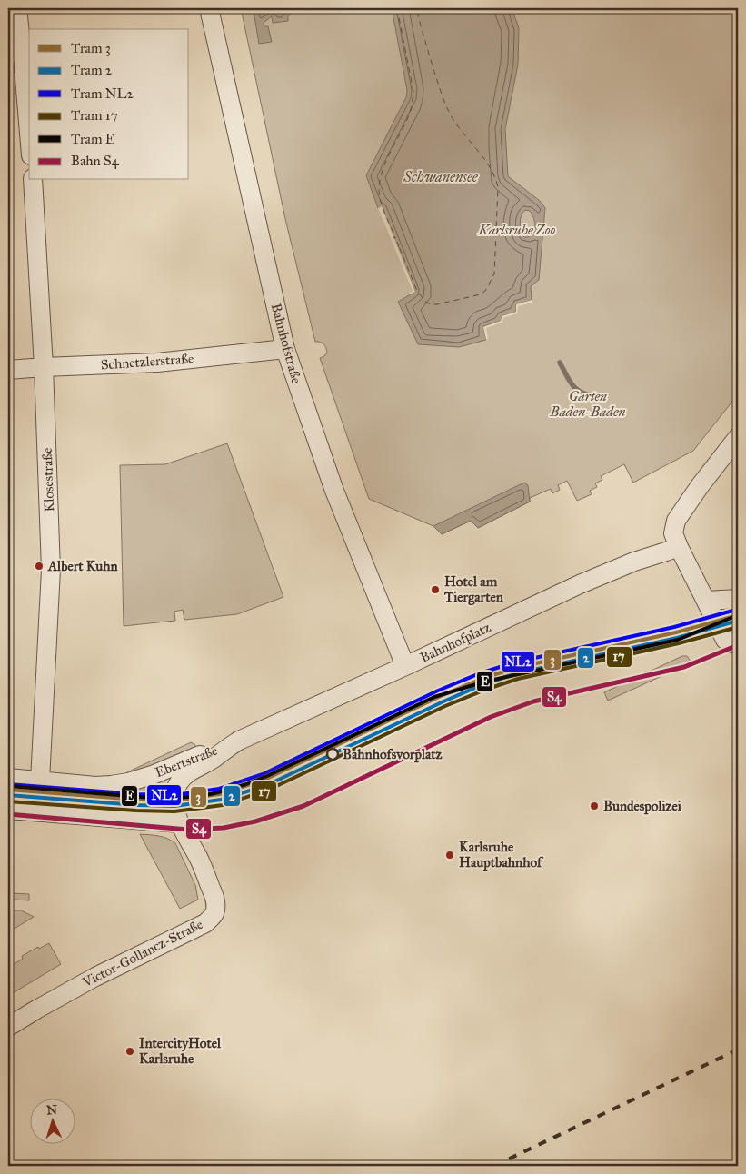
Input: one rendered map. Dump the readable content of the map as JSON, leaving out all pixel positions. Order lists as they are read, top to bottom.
{
  "streets": {
    "street": [
      "Bahnhofstraße",
      "Schnetzlerstraße",
      "Klosestraße",
      "Bahnhofplatz",
      "Ebertstraße",
      "Victor-Gollancz-Straße"
    ]
  },
  "crossings": [
    ["Bahnhofstraße", "Schnetzlerstraße"],
    ["Bahnhofstraße", "Bahnhofplatz"],
    ["Schnetzlerstraße", "Klosestraße"],
    ["Klosestraße", "Ebertstraße"],
    ["Bahnhofplatz", "Ebertstraße"],
    ["Bahnhofplatz", "Victor-Gollancz-Straße"]
  ],
  "water": ["Schwanensee"],
  "parks": ["Karlsruhe Zoo", "Garten Baden-Baden"],
  "places": [
    "Albert Kuhn",
    "Hotel am Tiergarten",
    "Bahnhofsvorplatz",
    "Bundespolizei",
    "Karlsruhe Hauptbahnhof",
    "IntercityHotel Karlsruhe"
  ],
  "lines": [
    "tram line NL2",
    "tram line 3",
    "tram line E",
    "tram line 2",
    "tram line 17",
    "rail line S4"
  ],
  "legend": [
    "Tram 3",
    "Tram 2",
    "Tram NL2",
    "Tram 17",
    "Tram E",
    "Bahn S4"
  ],
  "north": "top"
}
